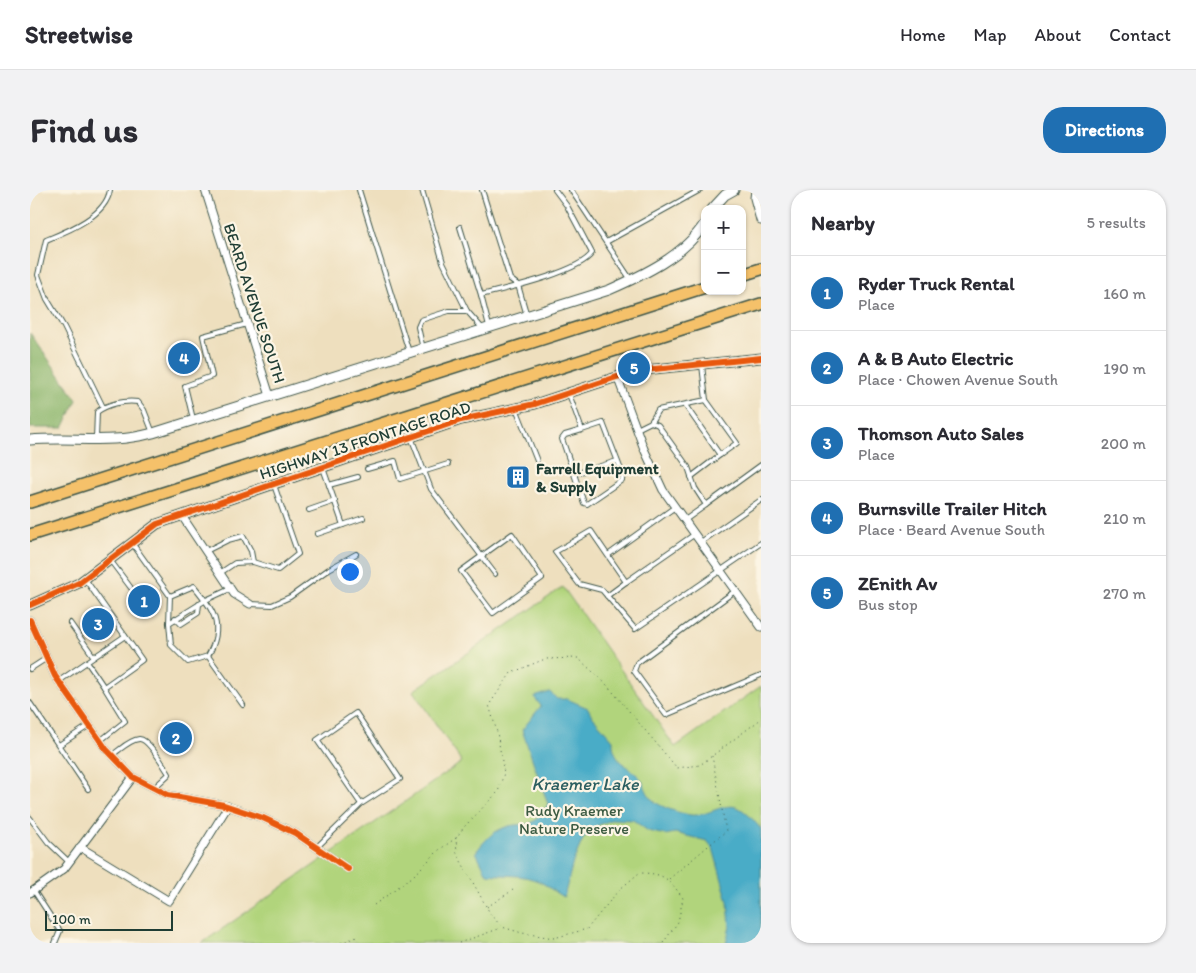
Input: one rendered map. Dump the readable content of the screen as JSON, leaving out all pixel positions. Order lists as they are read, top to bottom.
{
  "streets": {
    "street": ["BEARD AVENUE SOUTH", "HIGHWAY 13 FRONTAGE ROAD"]
  },
  "water": ["Kraemer Lake"],
  "parks": ["Rudy Kraemer Nature Preserve"],
  "places": {
    "building": ["Farrell Equipment & Supply"]
  },
  "scale_bar": "100 m",
  "page": {
    "header": "Streetwise",
    "nav": [
      "Home",
      "Map",
      "About",
      "Contact"
    ],
    "buttons": "Directions",
    "title": "Find us",
    "heading": ["Nearby", "5 results"],
    "map_buttons": ["+", "−"],
    "list": [
      {
        "mark": "1",
        "name": "Ryder Truck Rental",
        "note": "Place",
        "value": "160 m"
      },
      {
        "mark": "2",
        "name": "A & B Auto Electric",
        "note": "Place · Chowen Avenue South",
        "value": "190 m"
      },
      {
        "mark": "3",
        "name": "Thomson Auto Sales",
        "note": "Place",
        "value": "200 m"
      },
      {
        "mark": "4",
        "name": "Burnsville Trailer Hitch",
        "note": "Place · Beard Avenue South",
        "value": "210 m"
      },
      {
        "mark": "5",
        "name": "ZEnith Av",
        "note": "Bus stop",
        "value": "270 m"
      }
    ],
    "pins": [
      "4",
      "5",
      "1",
      "3",
      "2"
    ],
    "scale": "100 m"
  }
}
